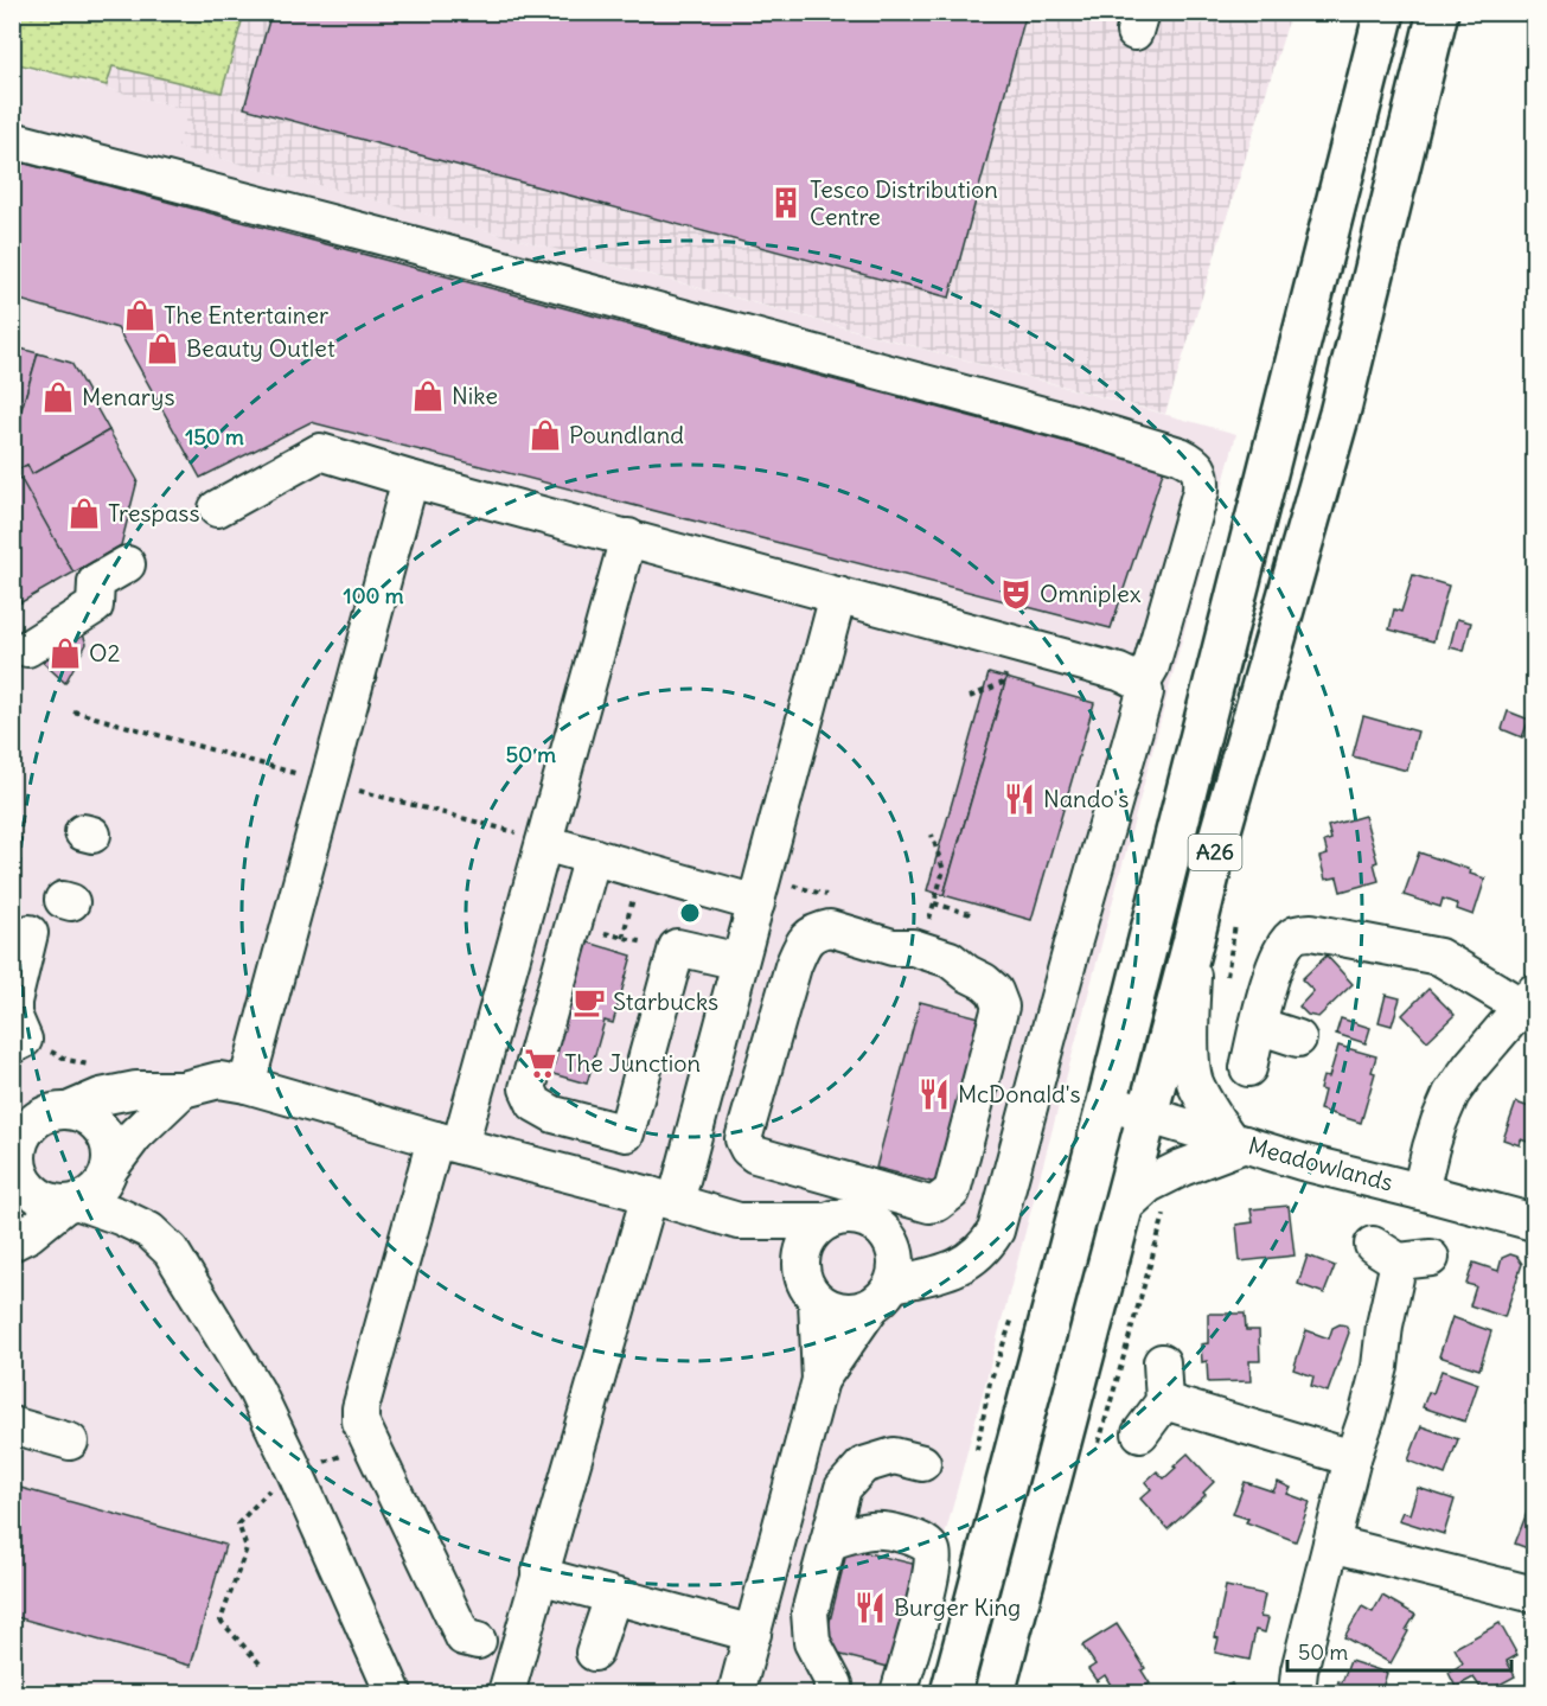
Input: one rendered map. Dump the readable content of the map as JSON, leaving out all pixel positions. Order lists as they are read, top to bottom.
{
  "streets": {
    "highway": ["A26"],
    "street": ["Meadowlands"]
  },
  "crossings": [
    ["A26", "Meadowlands"]
  ],
  "places": {
    "building": ["Tesco Distribution Centre"],
    "shop": [
      "The Entertainer",
      "Beauty Outlet",
      "Nike",
      "Menarys",
      "Poundland",
      "Trespass",
      "O2"
    ],
    "theatre": ["Omniplex"],
    "restaurant": ["Nando's", "McDonald's", "Burger King"],
    "cafe": ["Starbucks"],
    "supermarket": ["The Junction"]
  },
  "scale_bar": "50 m",
  "rings": ["150 m", "100 m", "50 m"]
}
